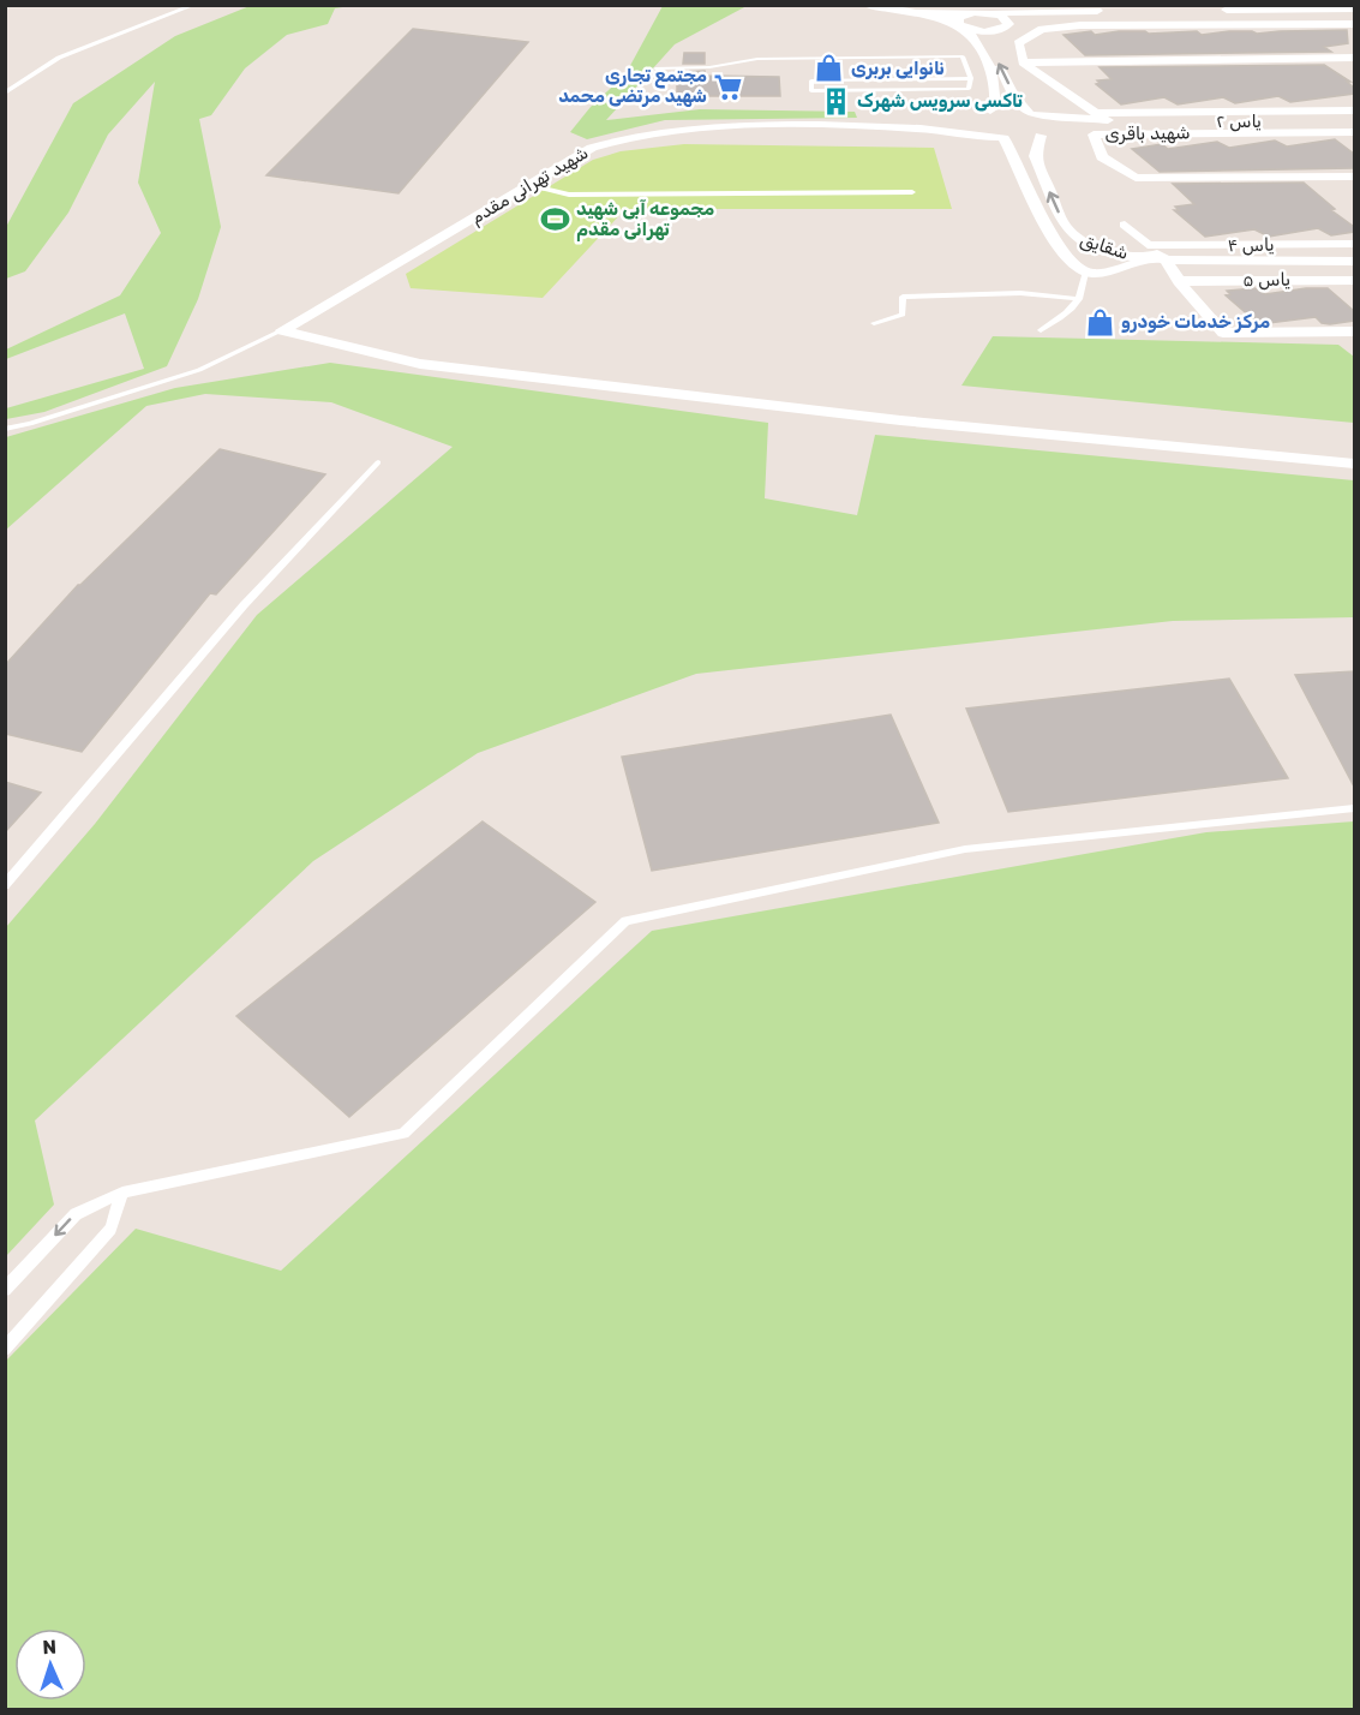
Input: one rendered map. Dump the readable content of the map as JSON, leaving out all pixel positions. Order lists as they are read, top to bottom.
{
  "streets": {
    "street": [
      "یاس ۲",
      "شهید باقری",
      "شهید تهرانی مقدم",
      "یاس ۴",
      "شقایق",
      "یاس ۵"
    ]
  },
  "crossings": [
    ["یاس ۲", "شهید باقری"],
    ["یاس ۲", "شهید تهرانی مقدم"],
    ["شهید باقری", "شهید تهرانی مقدم"],
    ["شهید تهرانی مقدم", "شقایق"],
    ["یاس ۴", "شقایق"]
  ],
  "places": {
    "shop": ["نانوایی بربری", "مرکز خدمات خودرو"],
    "supermarket": ["مجتمع تجاری شهید مرتضی محمد"],
    "building": ["تاکسی سرویس شهرک"],
    "sports": ["مجموعه آبی شهید تهرانی مقدم"]
  },
  "north": "top"
}
